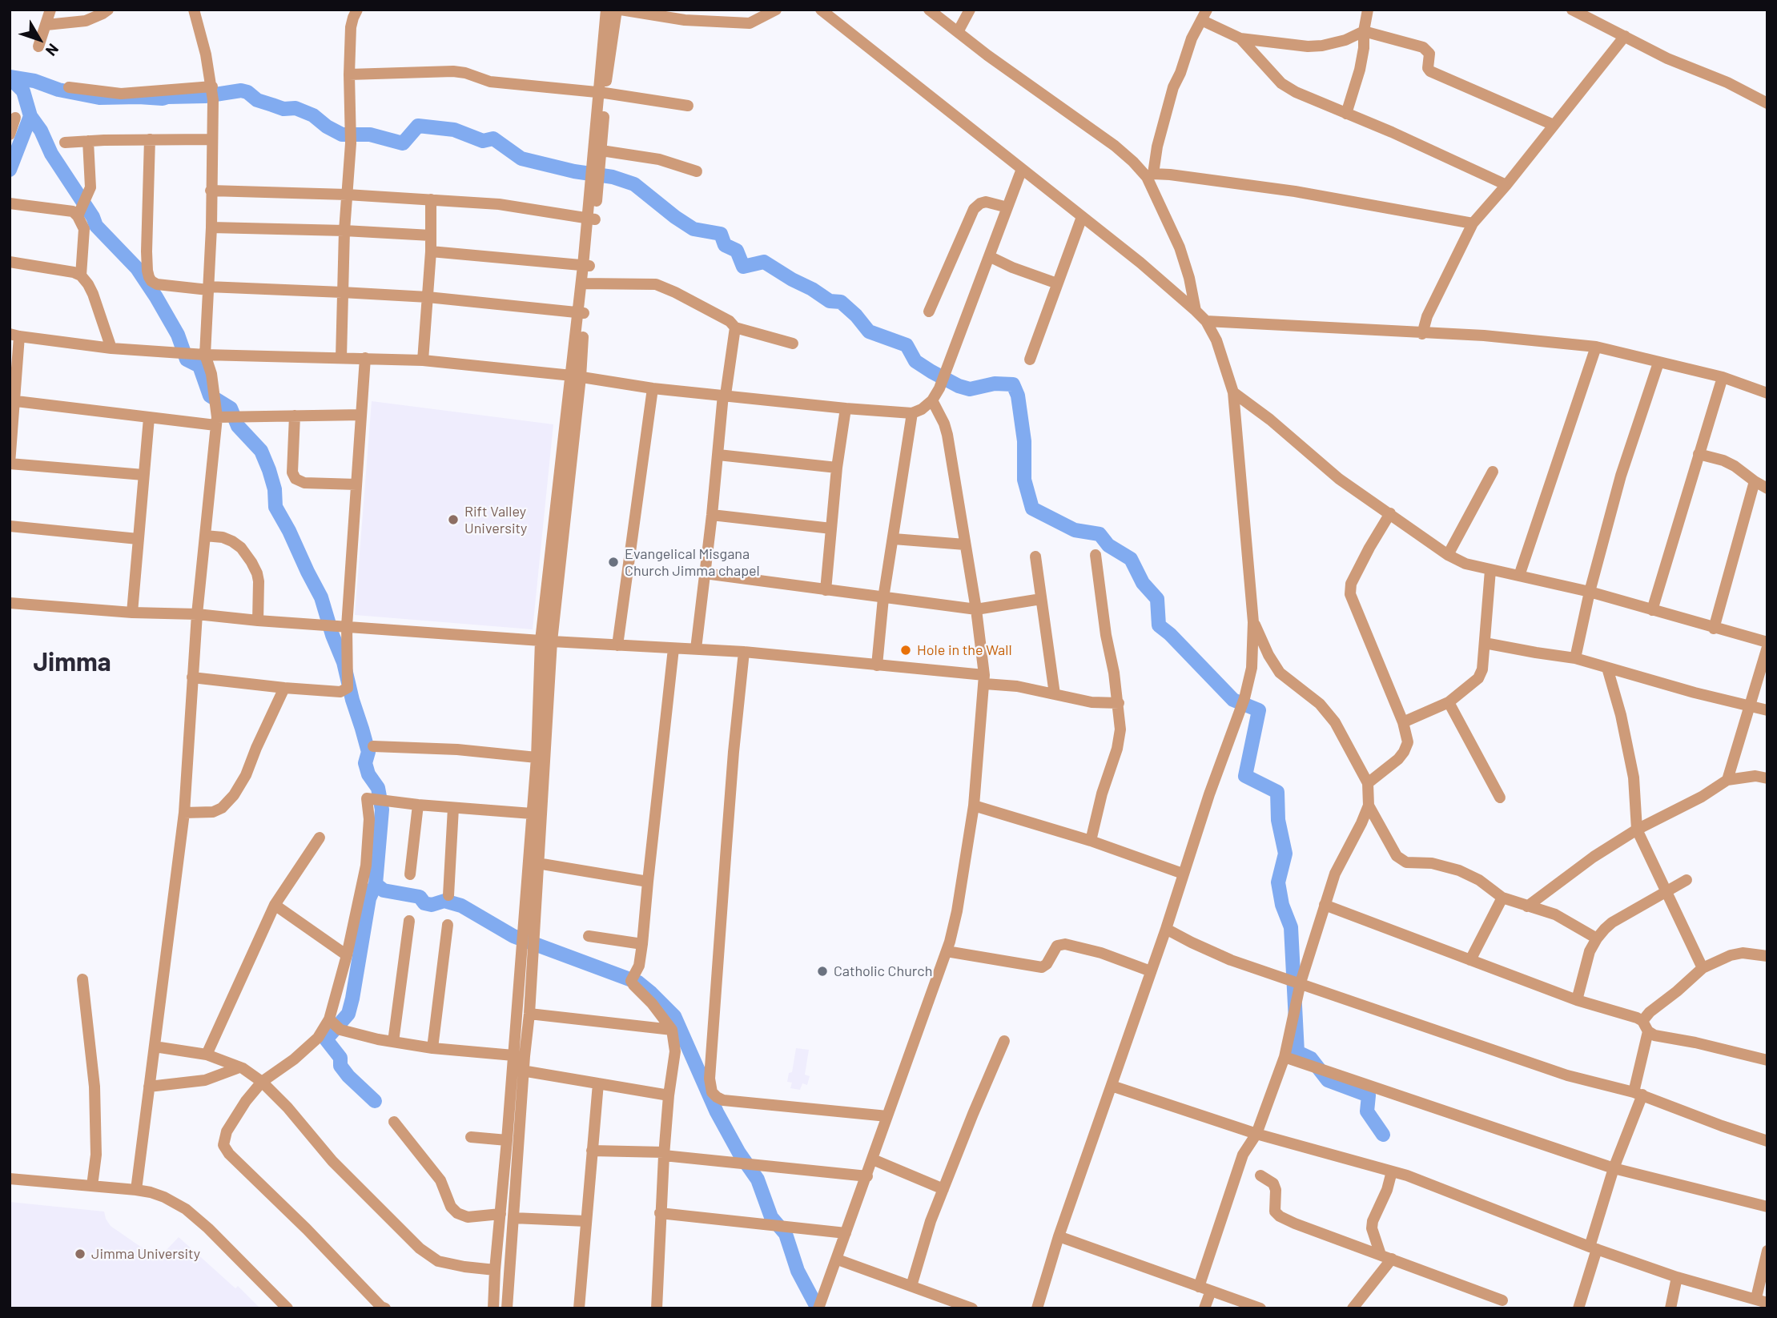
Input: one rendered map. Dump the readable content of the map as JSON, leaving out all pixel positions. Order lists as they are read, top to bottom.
{
  "districts": ["Jimma"],
  "places": [
    "Rift Valley University",
    "Evangelical Misgana Church Jimma chapel",
    "Hole in the Wall",
    "Catholic Church",
    "Jimma University"
  ],
  "north": "bottom right"
}
